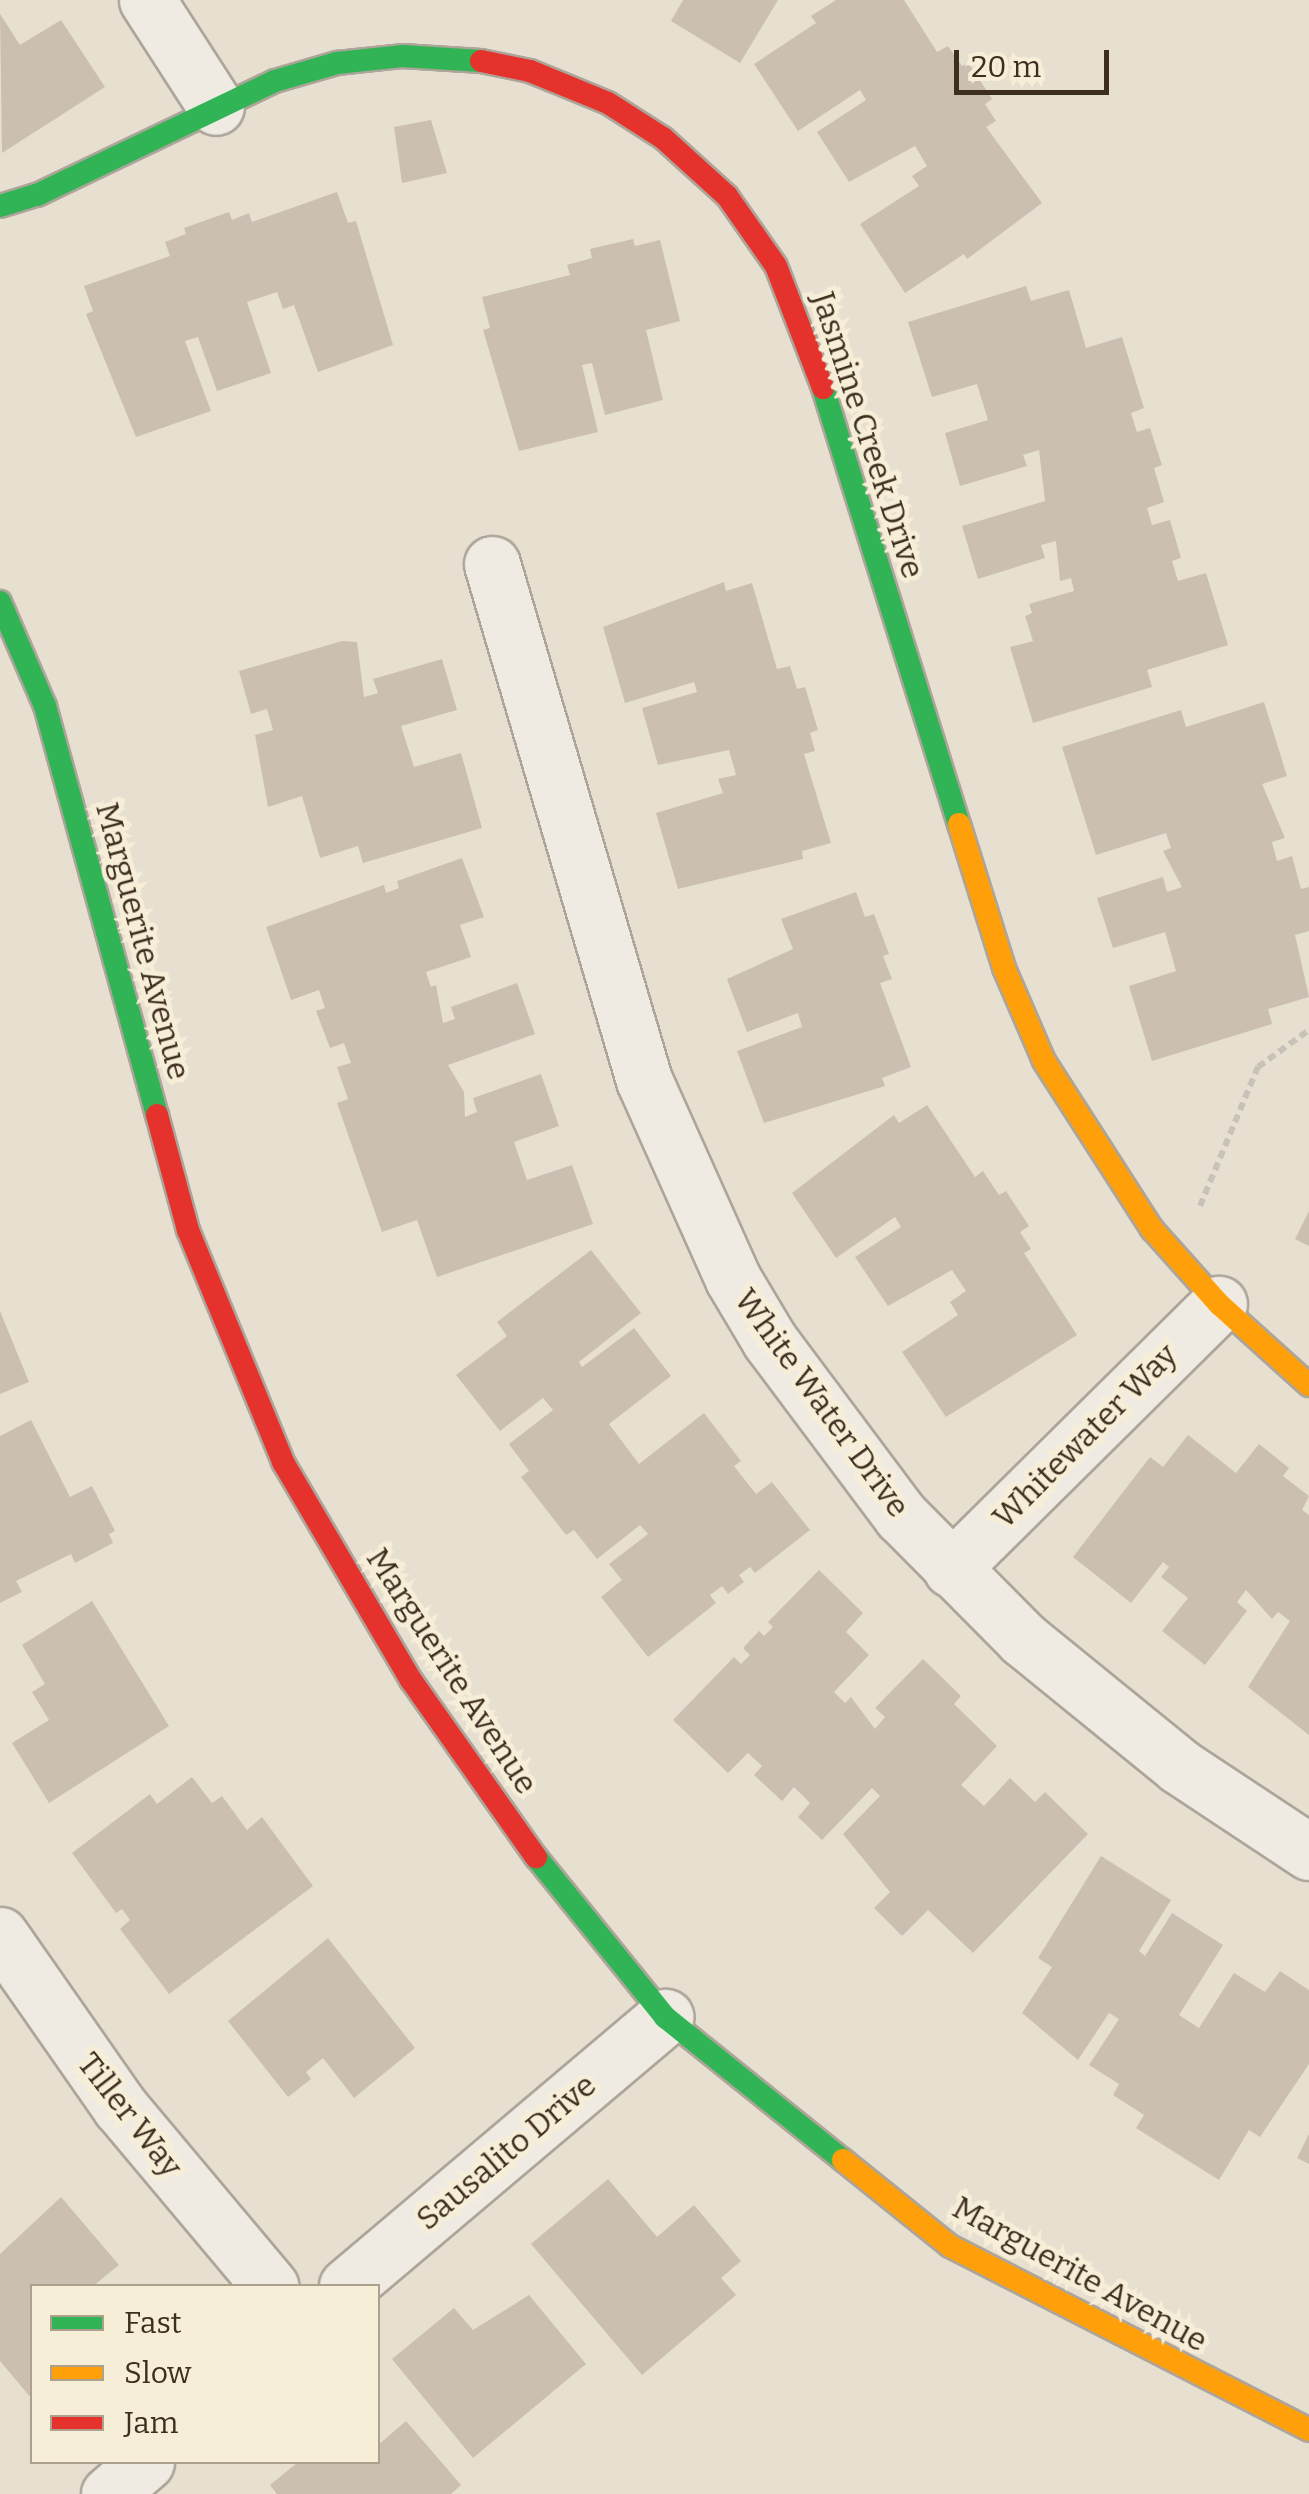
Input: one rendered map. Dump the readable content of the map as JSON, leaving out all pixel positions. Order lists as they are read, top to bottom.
{
  "streets": {
    "street": [
      "Jasmine Creek Drive",
      "Marguerite Avenue",
      "White Water Drive",
      "Whitewater Way",
      "Tiller Way",
      "Sausalito Drive"
    ]
  },
  "crossings": [
    ["Jasmine Creek Drive", "Whitewater Way"],
    ["Marguerite Avenue", "Sausalito Drive"],
    ["White Water Drive", "Whitewater Way"]
  ],
  "legend": ["Fast", "Slow", "Jam"],
  "scale_bar": "20 m"
}
